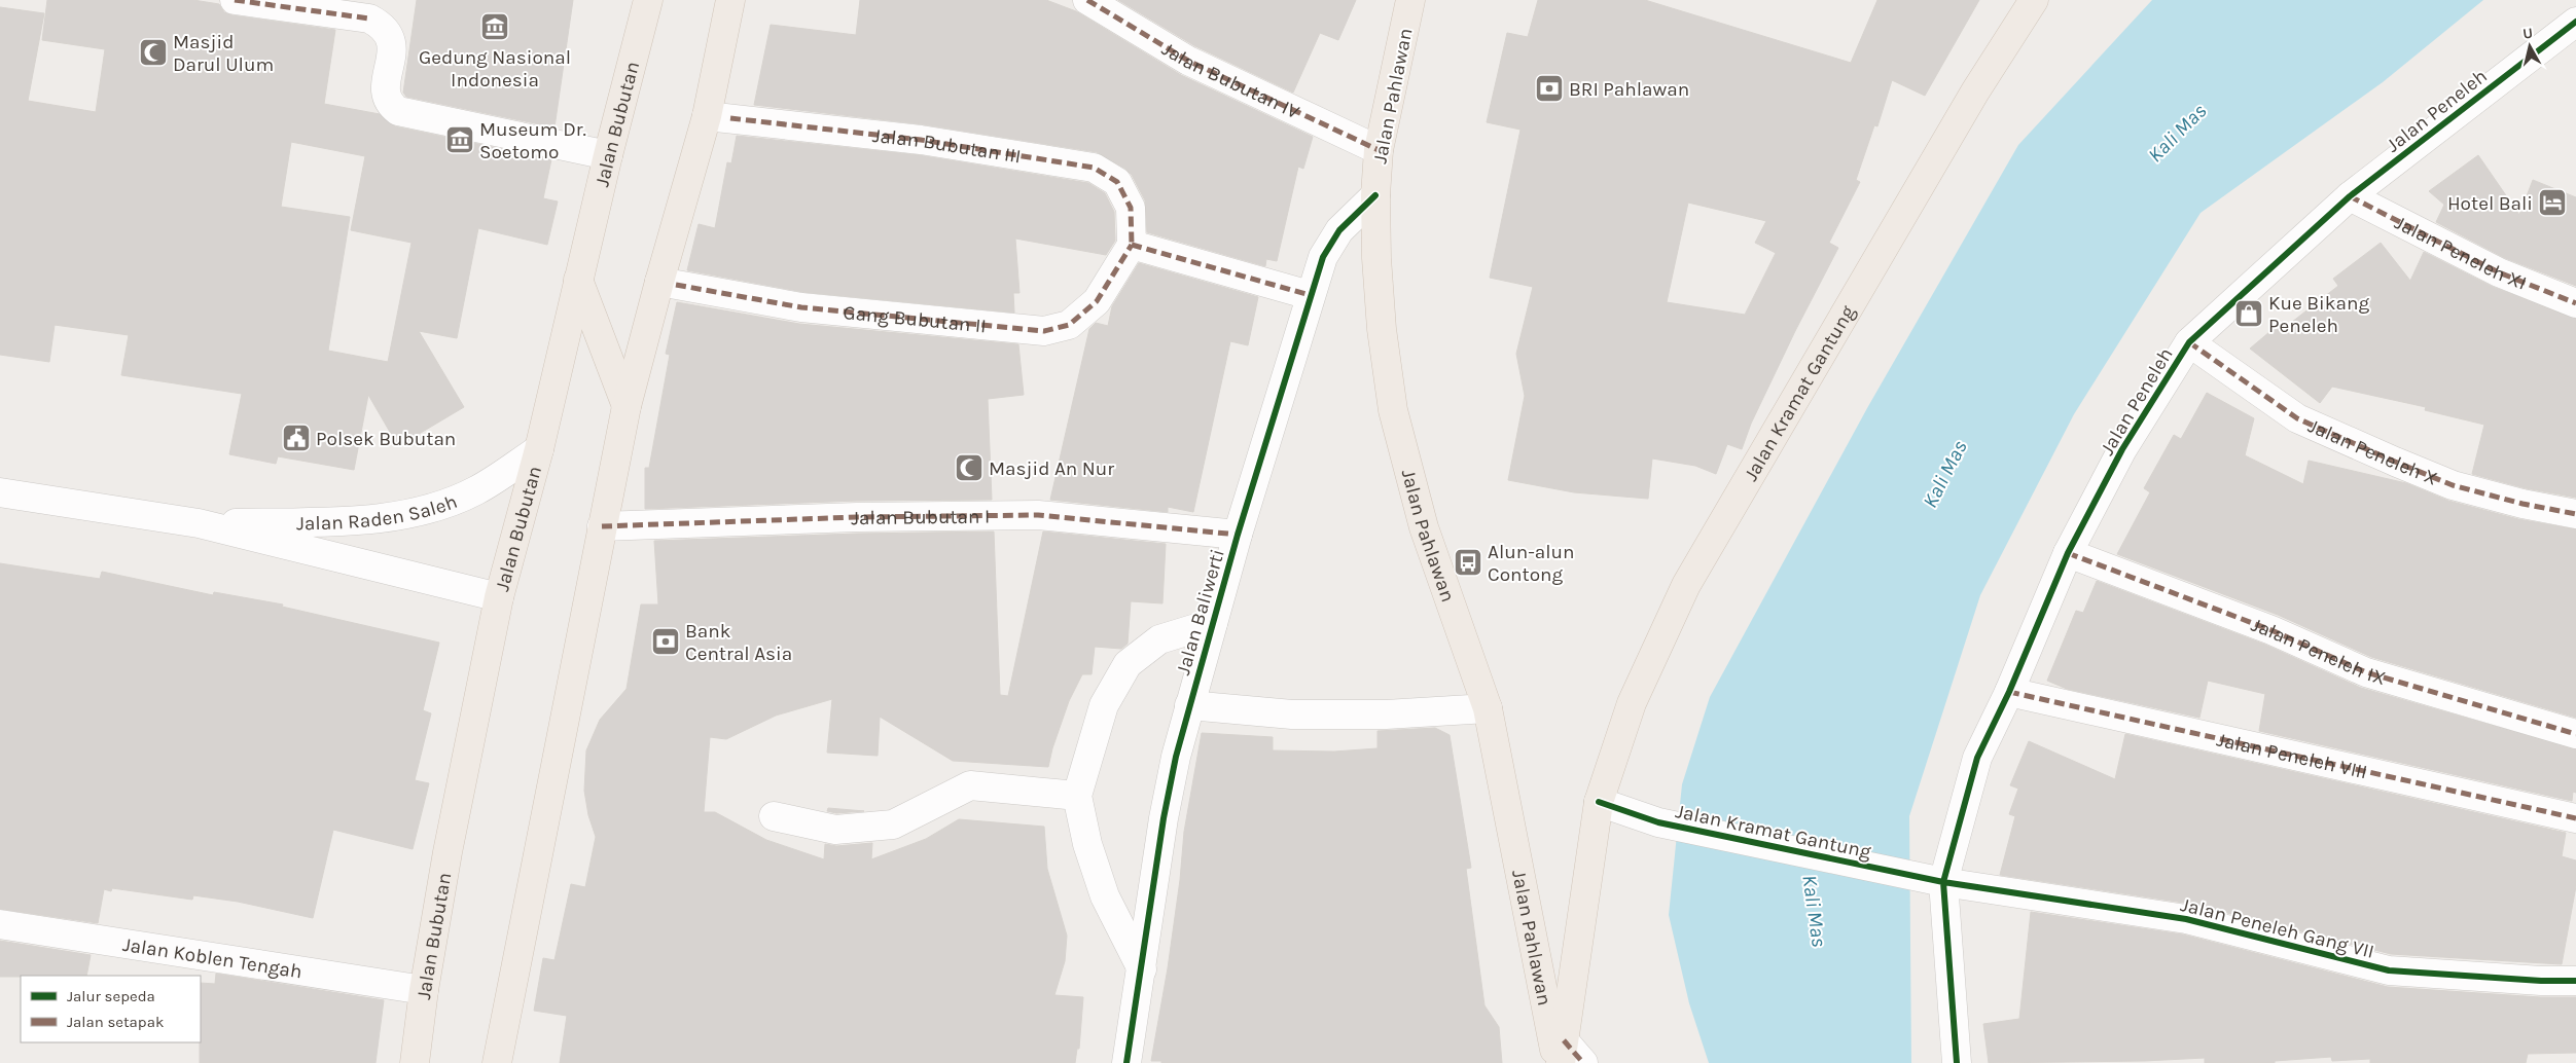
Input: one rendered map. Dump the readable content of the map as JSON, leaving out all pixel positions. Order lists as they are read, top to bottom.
{
  "streets": {
    "main road": ["Jalan Pahlawan", "Jalan Bubutan", "Jalan Kramat Gantung"],
    "street": [
      "Jalan Bubutan IV",
      "Jalan Peneleh",
      "Jalan Bubutan III",
      "Jalan Peneleh XI",
      "Gang Bubutan II",
      "Jalan Peneleh X",
      "Jalan Raden Saleh",
      "Jalan Bubutan I",
      "Jalan Baliwerti",
      "Jalan Peneleh IX",
      "Jalan Peneleh VIII",
      "Jalan Peneleh Gang VII",
      "Jalan Koblen Tengah"
    ]
  },
  "crossings": [
    ["Jalan Bubutan IV", "Jalan Pahlawan"],
    ["Jalan Pahlawan", "Jalan Kramat Gantung"],
    ["Jalan Pahlawan", "Jalan Baliwerti"],
    ["Jalan Peneleh", "Jalan Peneleh XI"],
    ["Jalan Peneleh", "Jalan Kramat Gantung"],
    ["Jalan Peneleh", "Jalan Peneleh X"],
    ["Jalan Peneleh", "Jalan Peneleh IX"],
    ["Jalan Peneleh", "Jalan Peneleh VIII"],
    ["Jalan Peneleh", "Jalan Peneleh Gang VII"],
    ["Jalan Bubutan", "Jalan Raden Saleh"],
    ["Jalan Bubutan", "Jalan Koblen Tengah"],
    ["Jalan Bubutan III", "Gang Bubutan II"],
    ["Jalan Kramat Gantung", "Jalan Peneleh Gang VII"],
    ["Jalan Bubutan I", "Jalan Baliwerti"]
  ],
  "water": ["Kali Mas"],
  "places": {
    "museum": ["Gedung Nasional Indonesia", "Museum Dr. Soetomo"],
    "mosque": ["Masjid Darul Ulum", "Masjid An Nur"],
    "bank": ["BRI Pahlawan", "Bank Central Asia"],
    "hotel": ["Hotel Bali"],
    "shop": ["Kue Bikang Peneleh"],
    "public building": ["Polsek Bubutan"],
    "bus stop": ["Alun-alun Contong"]
  },
  "legend": ["Jalur sepeda", "Jalan setapak"],
  "north": "top"
}
